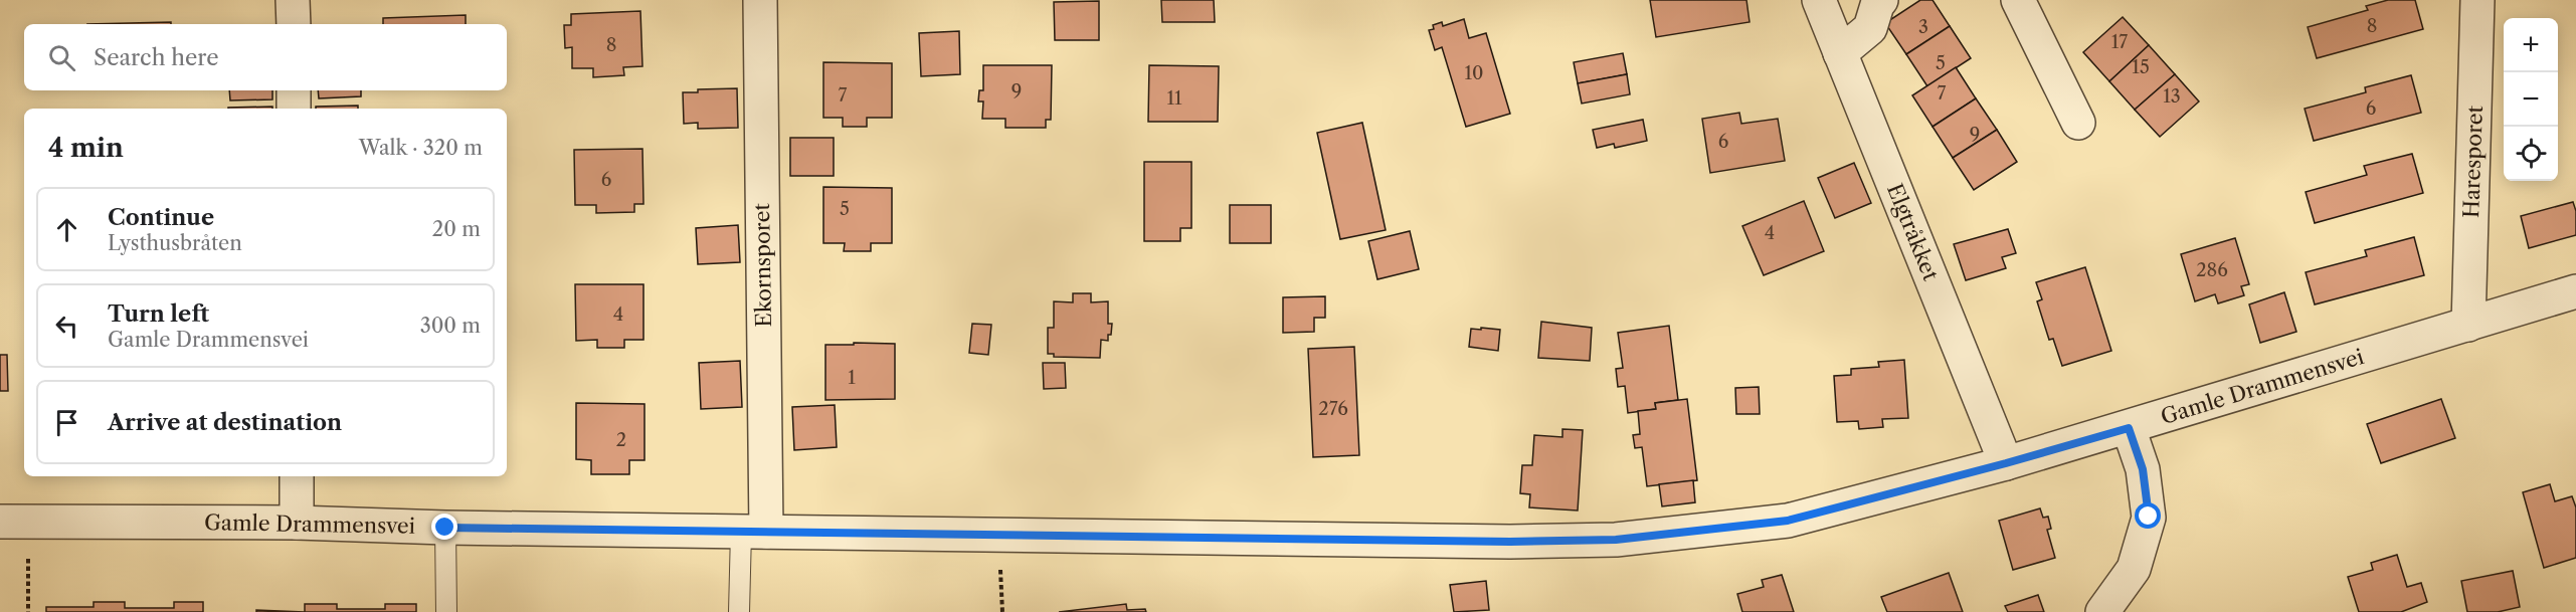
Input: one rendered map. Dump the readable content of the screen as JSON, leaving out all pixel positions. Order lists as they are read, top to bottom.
{
  "streets": {
    "street": [
      "Haresporet",
      "Elgtråkket",
      "Ekornsporet",
      "Gamle Drammensvei"
    ]
  },
  "crossings": [
    ["Haresporet", "Gamle Drammensvei"],
    ["Elgtråkket", "Gamle Drammensvei"],
    ["Ekornsporet", "Gamle Drammensvei"]
  ],
  "house_numbers": [
    "8",
    "3",
    "17",
    "8",
    "5",
    "15",
    "10",
    "9",
    "7",
    "7",
    "13",
    "11",
    "6",
    "9",
    "6",
    "6",
    "5",
    "4",
    "286",
    "4",
    "1",
    "276",
    "2"
  ],
  "page": {
    "map_buttons": ["+", "−"],
    "search": "Search here",
    "heading": ["4 min", "Walk · 320 m"],
    "list": [
      ["Continue", "Lysthusbråten", "20 m"],
      ["Turn left", "Gamle Drammensvei", "300 m"],
      "Arrive at destination"
    ]
  }
}
